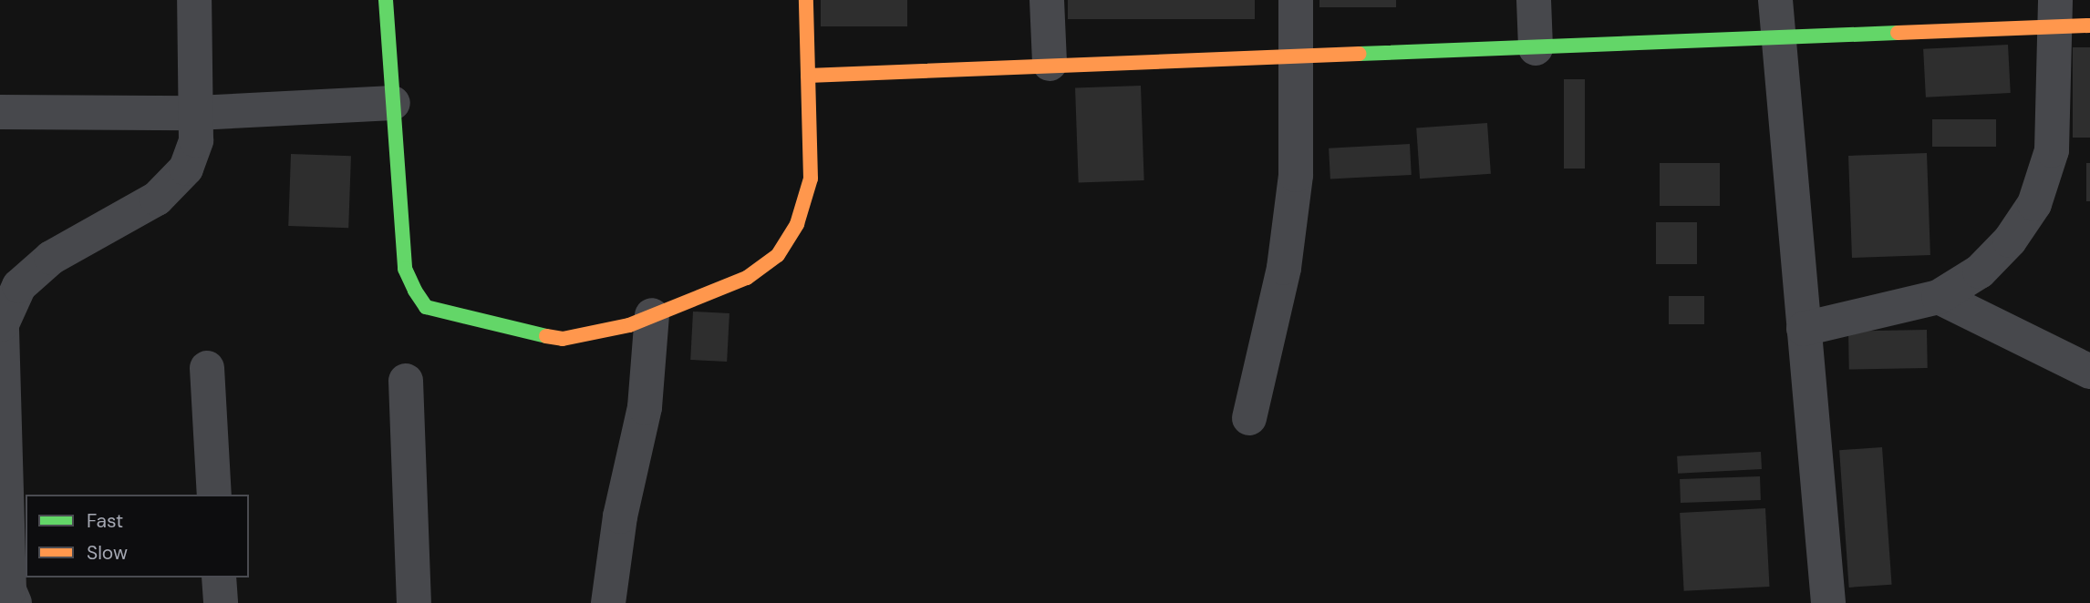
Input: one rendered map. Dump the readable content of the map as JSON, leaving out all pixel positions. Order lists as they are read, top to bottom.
{
  "legend": ["Fast", "Slow"]
}
